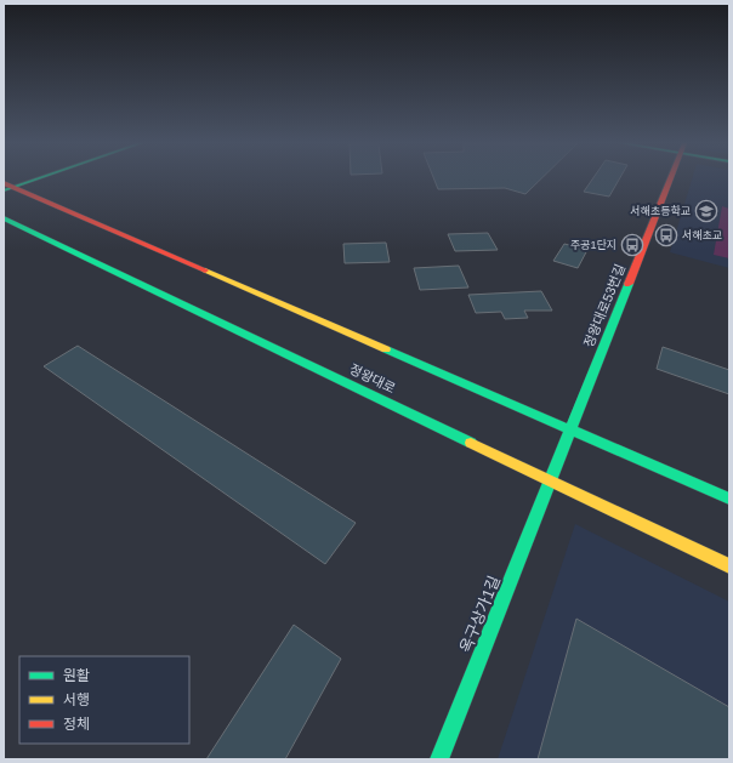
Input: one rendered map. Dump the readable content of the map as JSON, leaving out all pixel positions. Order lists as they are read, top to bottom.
{
  "streets": {
    "street": ["정왕대로53번길", "정왕대로", "옥구상가1길"]
  },
  "crossings": [
    ["정왕대로53번길", "정왕대로"],
    ["정왕대로53번길", "옥구상가1길"],
    ["정왕대로", "옥구상가1길"]
  ],
  "places": {
    "school or university": ["서해초등학교"],
    "bus stop": ["서해초교", "주공1단지"]
  },
  "legend": ["원활", "서행", "정체"]
}
